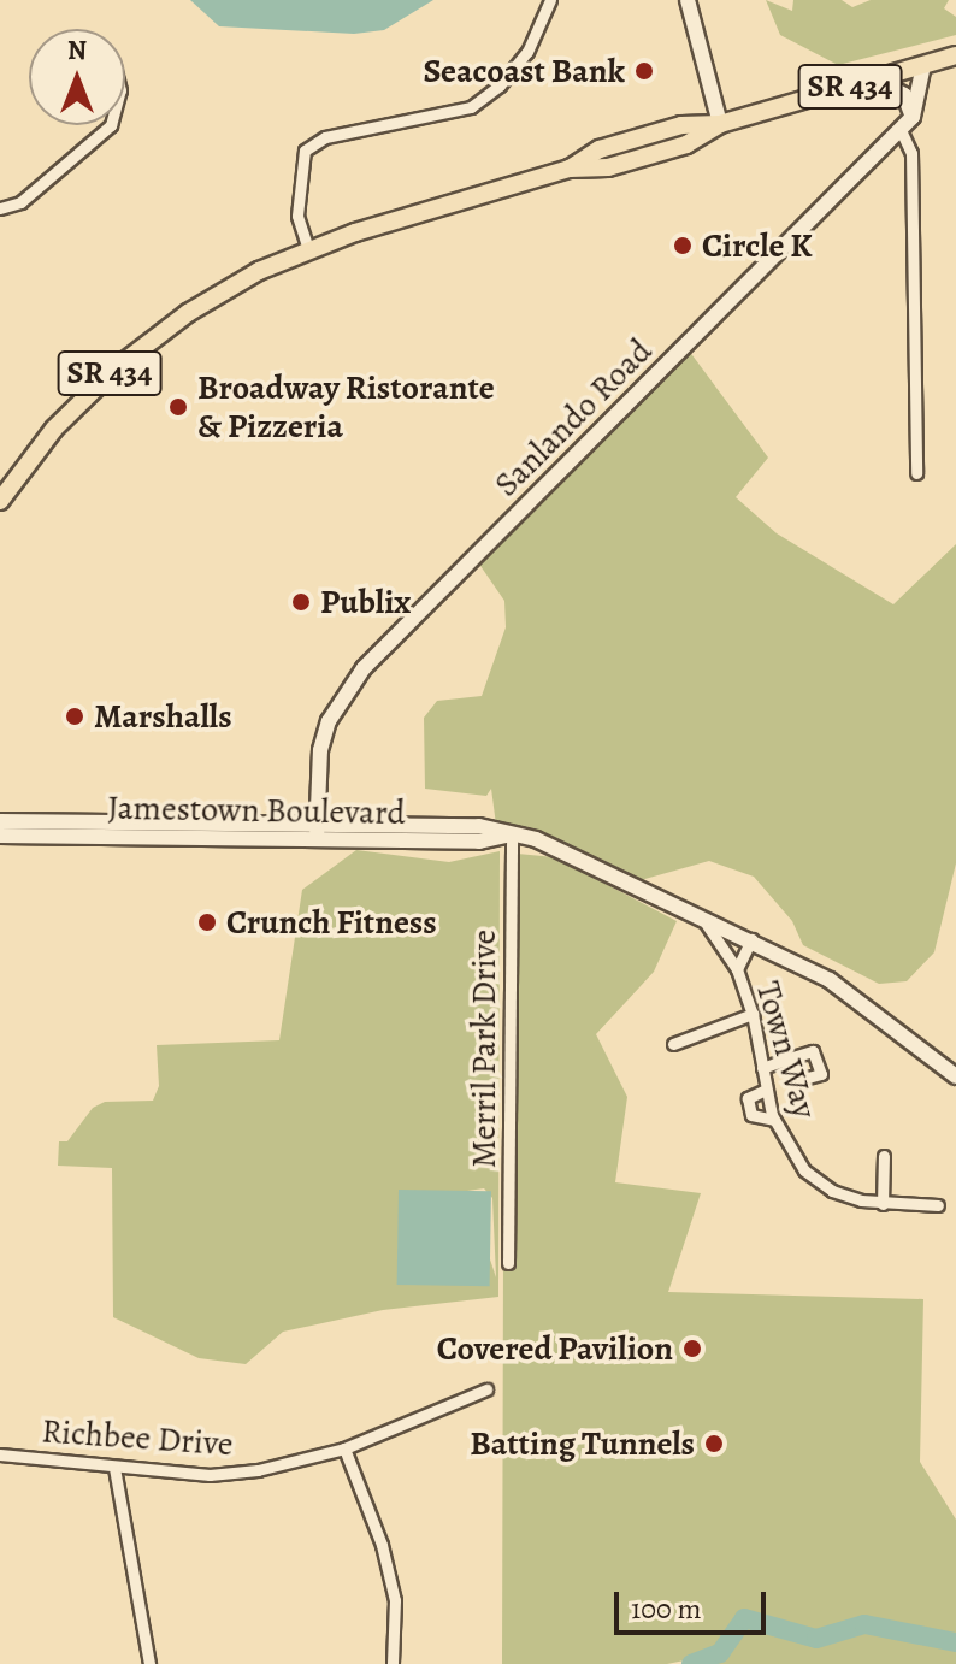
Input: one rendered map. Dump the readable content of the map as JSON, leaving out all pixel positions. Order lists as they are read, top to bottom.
{
  "streets": {
    "main road": ["SR 434"],
    "street": [
      "Sanlando Road",
      "Jamestown Boulevard",
      "Merril Park Drive",
      "Town Way",
      "Richbee Drive"
    ]
  },
  "crossings": [
    ["SR 434", "Sanlando Road"],
    ["Sanlando Road", "Jamestown Boulevard"],
    ["Jamestown Boulevard", "Merril Park Drive"],
    ["Jamestown Boulevard", "Town Way"]
  ],
  "places": [
    "Seacoast Bank",
    "Circle K",
    "Broadway Ristorante & Pizzeria",
    "Publix",
    "Marshalls",
    "Crunch Fitness",
    "Covered Pavilion",
    "Batting Tunnels"
  ],
  "scale_bar": "100 m",
  "north": "top"
}
